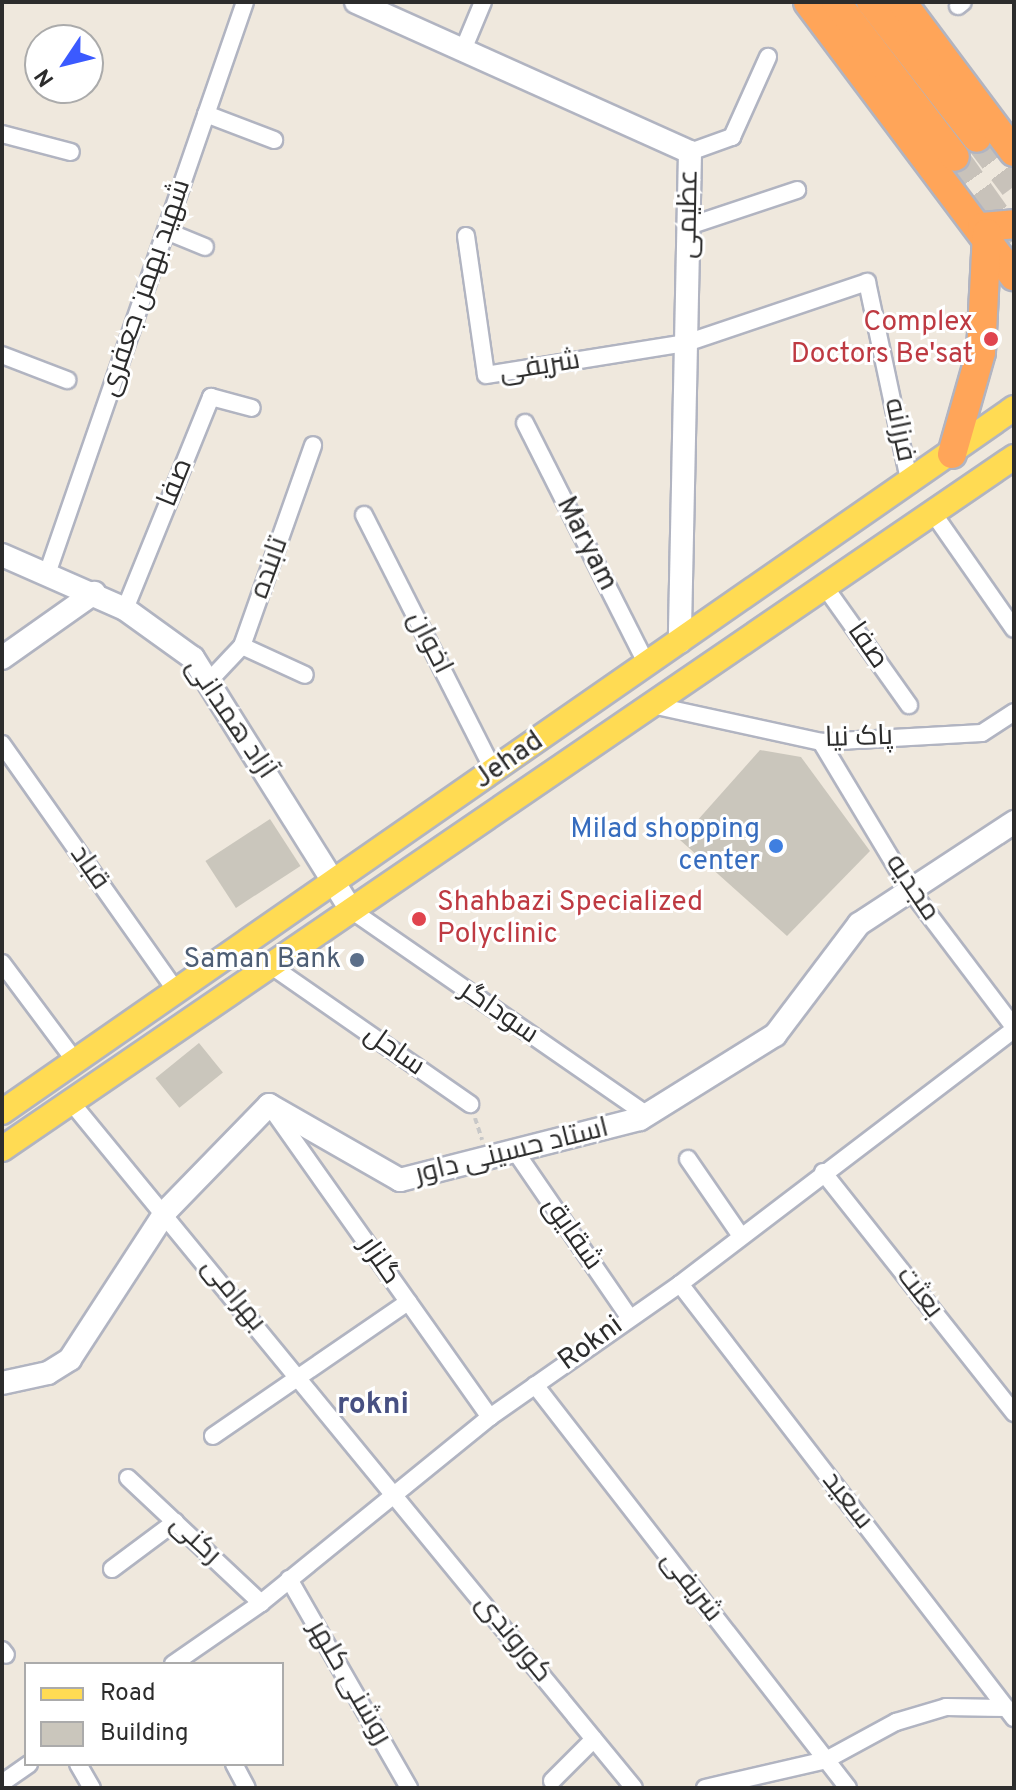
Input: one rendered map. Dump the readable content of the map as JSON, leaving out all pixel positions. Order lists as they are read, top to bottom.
{
  "streets": {
    "main road": ["Jehad"],
    "street": [
      "عظیمی",
      "شهید بهمن جعفری",
      "شریفی",
      "فرزانه",
      "صفا",
      "Maryam",
      "تابنده",
      "اخوان",
      "آزاد همدانی",
      "پاک نیا",
      "قباد",
      "مجدیه",
      "سوداگر",
      "ساحل",
      "استاد حسینی داور",
      "شقایق",
      "گلزار",
      "بعثت",
      "بهرامی",
      "Rokni",
      "سعید",
      "رکنی",
      "کوروندی",
      "روشنی کلهر"
    ]
  },
  "crossings": [
    ["عظیمی", "شریفی"],
    ["عظیمی", "فرزانه"],
    ["عظیمی", "Jehad"],
    ["شهید بهمن جعفری", "آزاد همدانی"],
    ["شریفی", "فرزانه"],
    ["شریفی", "Rokni"],
    ["فرزانه", "Jehad"],
    ["صفا", "آزاد همدانی"],
    ["صفا", "Jehad"],
    ["Maryam", "Jehad"],
    ["تابنده", "آزاد همدانی"],
    ["اخوان", "Jehad"],
    ["آزاد همدانی", "Jehad"],
    ["آزاد همدانی", "سوداگر"],
    ["پاک نیا", "Jehad"],
    ["پاک نیا", "مجدیه"],
    ["Jehad", "قباد"],
    ["Jehad", "سوداگر"],
    ["Jehad", "ساحل"],
    ["Jehad", "بهرامی"],
    ["مجدیه", "استاد حسینی داور"],
    ["مجدیه", "Rokni"],
    ["سوداگر", "استاد حسینی داور"],
    ["استاد حسینی داور", "شقایق"],
    ["استاد حسینی داور", "گلزار"],
    ["شقایق", "Rokni"],
    ["گلزار", "Rokni"],
    ["بعثت", "Rokni"],
    ["بهرامی", "Rokni"],
    ["بهرامی", "کوروندی"],
    ["Rokni", "سعید"],
    ["Rokni", "رکنی"],
    ["Rokni", "کوروندی"],
    ["Rokni", "روشنی کلهر"]
  ],
  "districts": ["rokni"],
  "places": [
    "Complex Doctors Be'sat",
    "Milad shopping center",
    "Shahbazi Specialized Polyclinic",
    "Saman Bank"
  ],
  "legend": ["Road", "Building"],
  "north": "bottom left"
}
